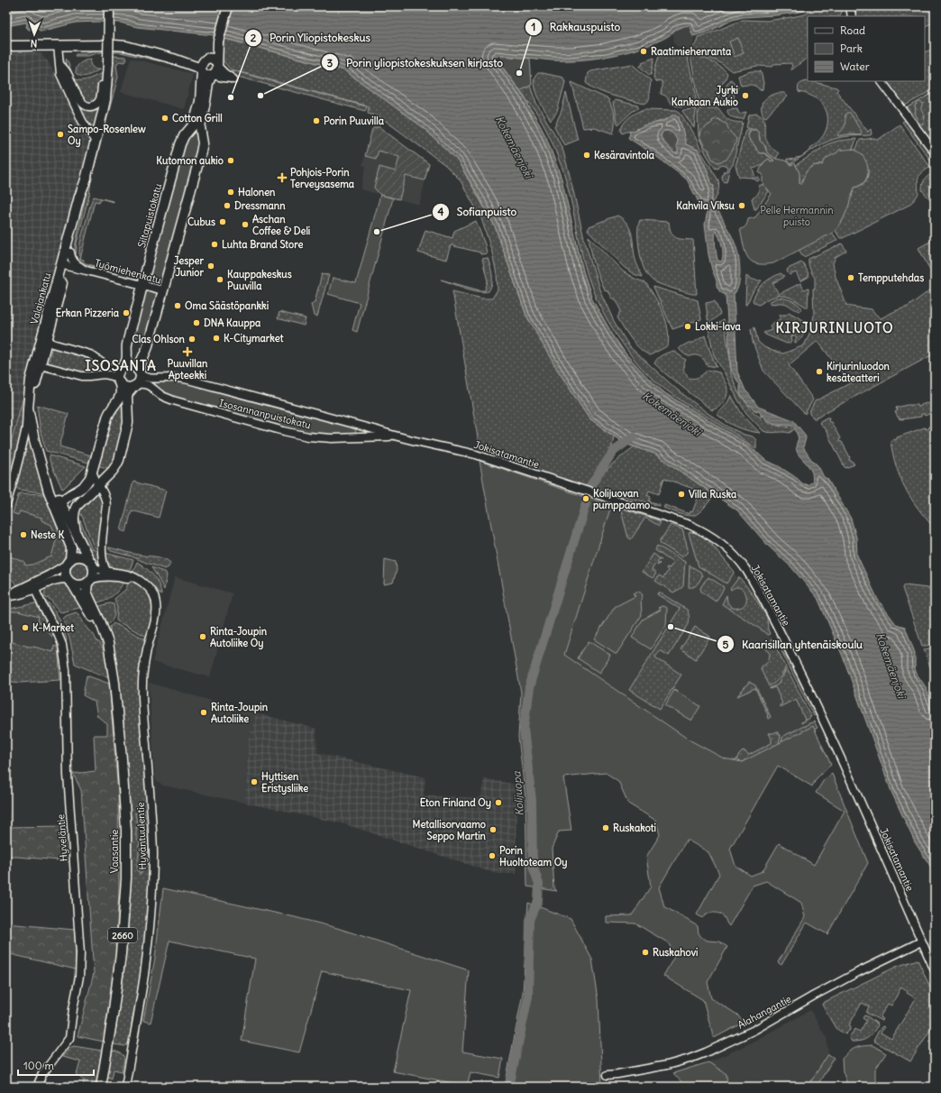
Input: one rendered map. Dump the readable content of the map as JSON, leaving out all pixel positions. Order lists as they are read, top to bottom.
{
  "streets": {
    "main road": [
      "Siltapuistokatu",
      "Valajankatu",
      "Vaasantie",
      "2660"
    ],
    "street": [
      "Työmiehenkatu",
      "Isosannanpuistokatu",
      "Jokisatamantie",
      "Hyväntuulentie",
      "Hyveläntie",
      "Alahangantie"
    ]
  },
  "crossings": [
    ["Siltapuistokatu", "Työmiehenkatu"],
    ["Siltapuistokatu", "Isosannanpuistokatu"],
    ["Työmiehenkatu", "Valajankatu"],
    ["Valajankatu", "Hyväntuulentie"],
    ["Valajankatu", "Vaasantie"],
    ["Isosannanpuistokatu", "Jokisatamantie"],
    ["Jokisatamantie", "Alahangantie"],
    ["Hyväntuulentie", "Vaasantie"]
  ],
  "districts": ["KIRJURINLUOTO", "ISOSANTA"],
  "water": ["Kokemäenjoki", "Kolijuopa"],
  "parks": ["Pelle Hermannin puisto"],
  "places": {
    "other": [
      "Raatimiehenranta",
      "Rakkauspuisto",
      "Porin yliopistokeskuksen kirjasto",
      "Jyrki Kankaan Aukio",
      "Porin Yliopistokeskus",
      "Cotton Grill",
      "Porin Puuvilla",
      "Sampo-Rosenlew Oy",
      "Kesäravintola",
      "Kutomon aukio",
      "Halonen",
      "Dressmann",
      "Kahvila Viksu",
      "Cubus",
      "Aschan Coffee & Deli",
      "Sofianpuisto",
      "Luhta Brand Store",
      "Jesper Junior",
      "Tempputehdas",
      "Kauppakeskus Puuvilla",
      "Oma Säästöpankki",
      "Erkan Pizzeria",
      "DNA Kauppa",
      "Lokki-lava",
      "K-Citymarket",
      "Clas Ohlson",
      "Kirjurinluodon kesäteatteri",
      "Villa Ruska",
      "Kolijuovan pumppaamo",
      "Neste K",
      "Kaarisillan yhtenäiskoulu",
      "K-Market",
      "Rinta-Joupin Autoliike Oy",
      "Rinta-Joupin Autoliike",
      "Hyttisen Eristysliike",
      "Eton Finland Oy",
      "Ruskakoti",
      "Metallisorvaamo Seppo Martin",
      "Porin Huoltoteam Oy",
      "Ruskahovi"
    ],
    "health": ["Pohjois-Porin Terveysasema", "Puuvillan Apteekki"]
  },
  "legend": ["Road", "Park", "Water"],
  "scale_bar": "100 m",
  "north": "bottom"
}
